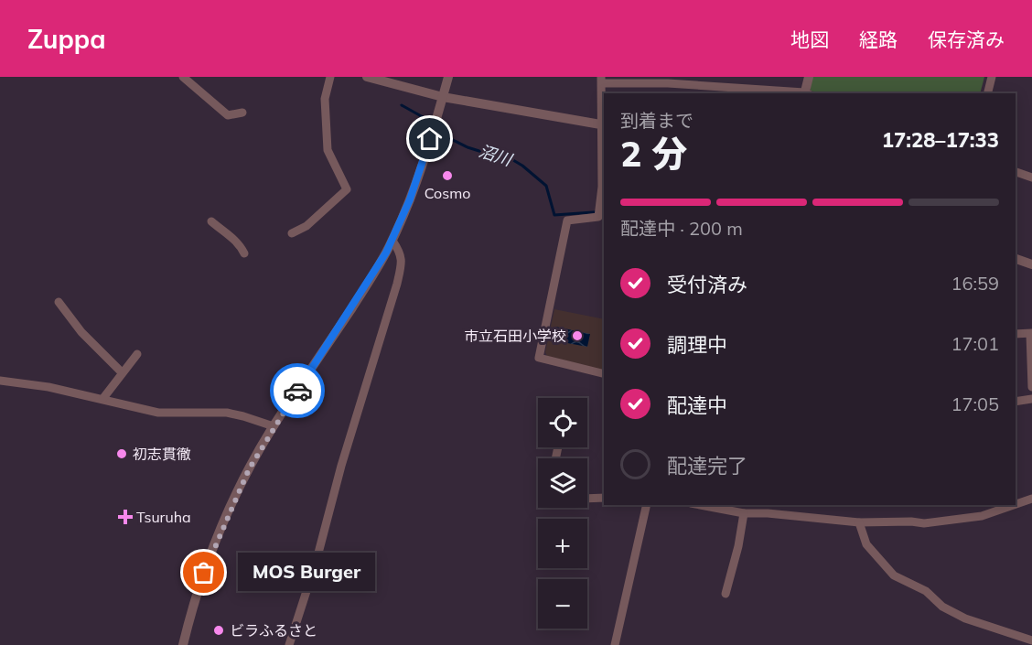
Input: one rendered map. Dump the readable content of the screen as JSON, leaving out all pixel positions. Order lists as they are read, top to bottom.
{
  "water": ["沼川"],
  "places": {
    "other": [
      "Cosmo",
      "市立石田小学校",
      "初志貫徹",
      "MOS Burger",
      "ビラふるさと"
    ],
    "health": ["Tsuruha"]
  },
  "page": {
    "header": "Zuppa",
    "nav": ["地図", "経路", "保存済み"],
    "heading": ["2 分", "到着まで", "17:28–17:33"],
    "bar": "配達中 · 200 m",
    "list": [
      ["受付済み", "16:59"],
      ["調理中", "17:01"],
      ["配達中", "17:05"],
      "配達完了"
    ],
    "map_buttons": ["+", "−"],
    "bubble": "MOS Burger"
  }
}
